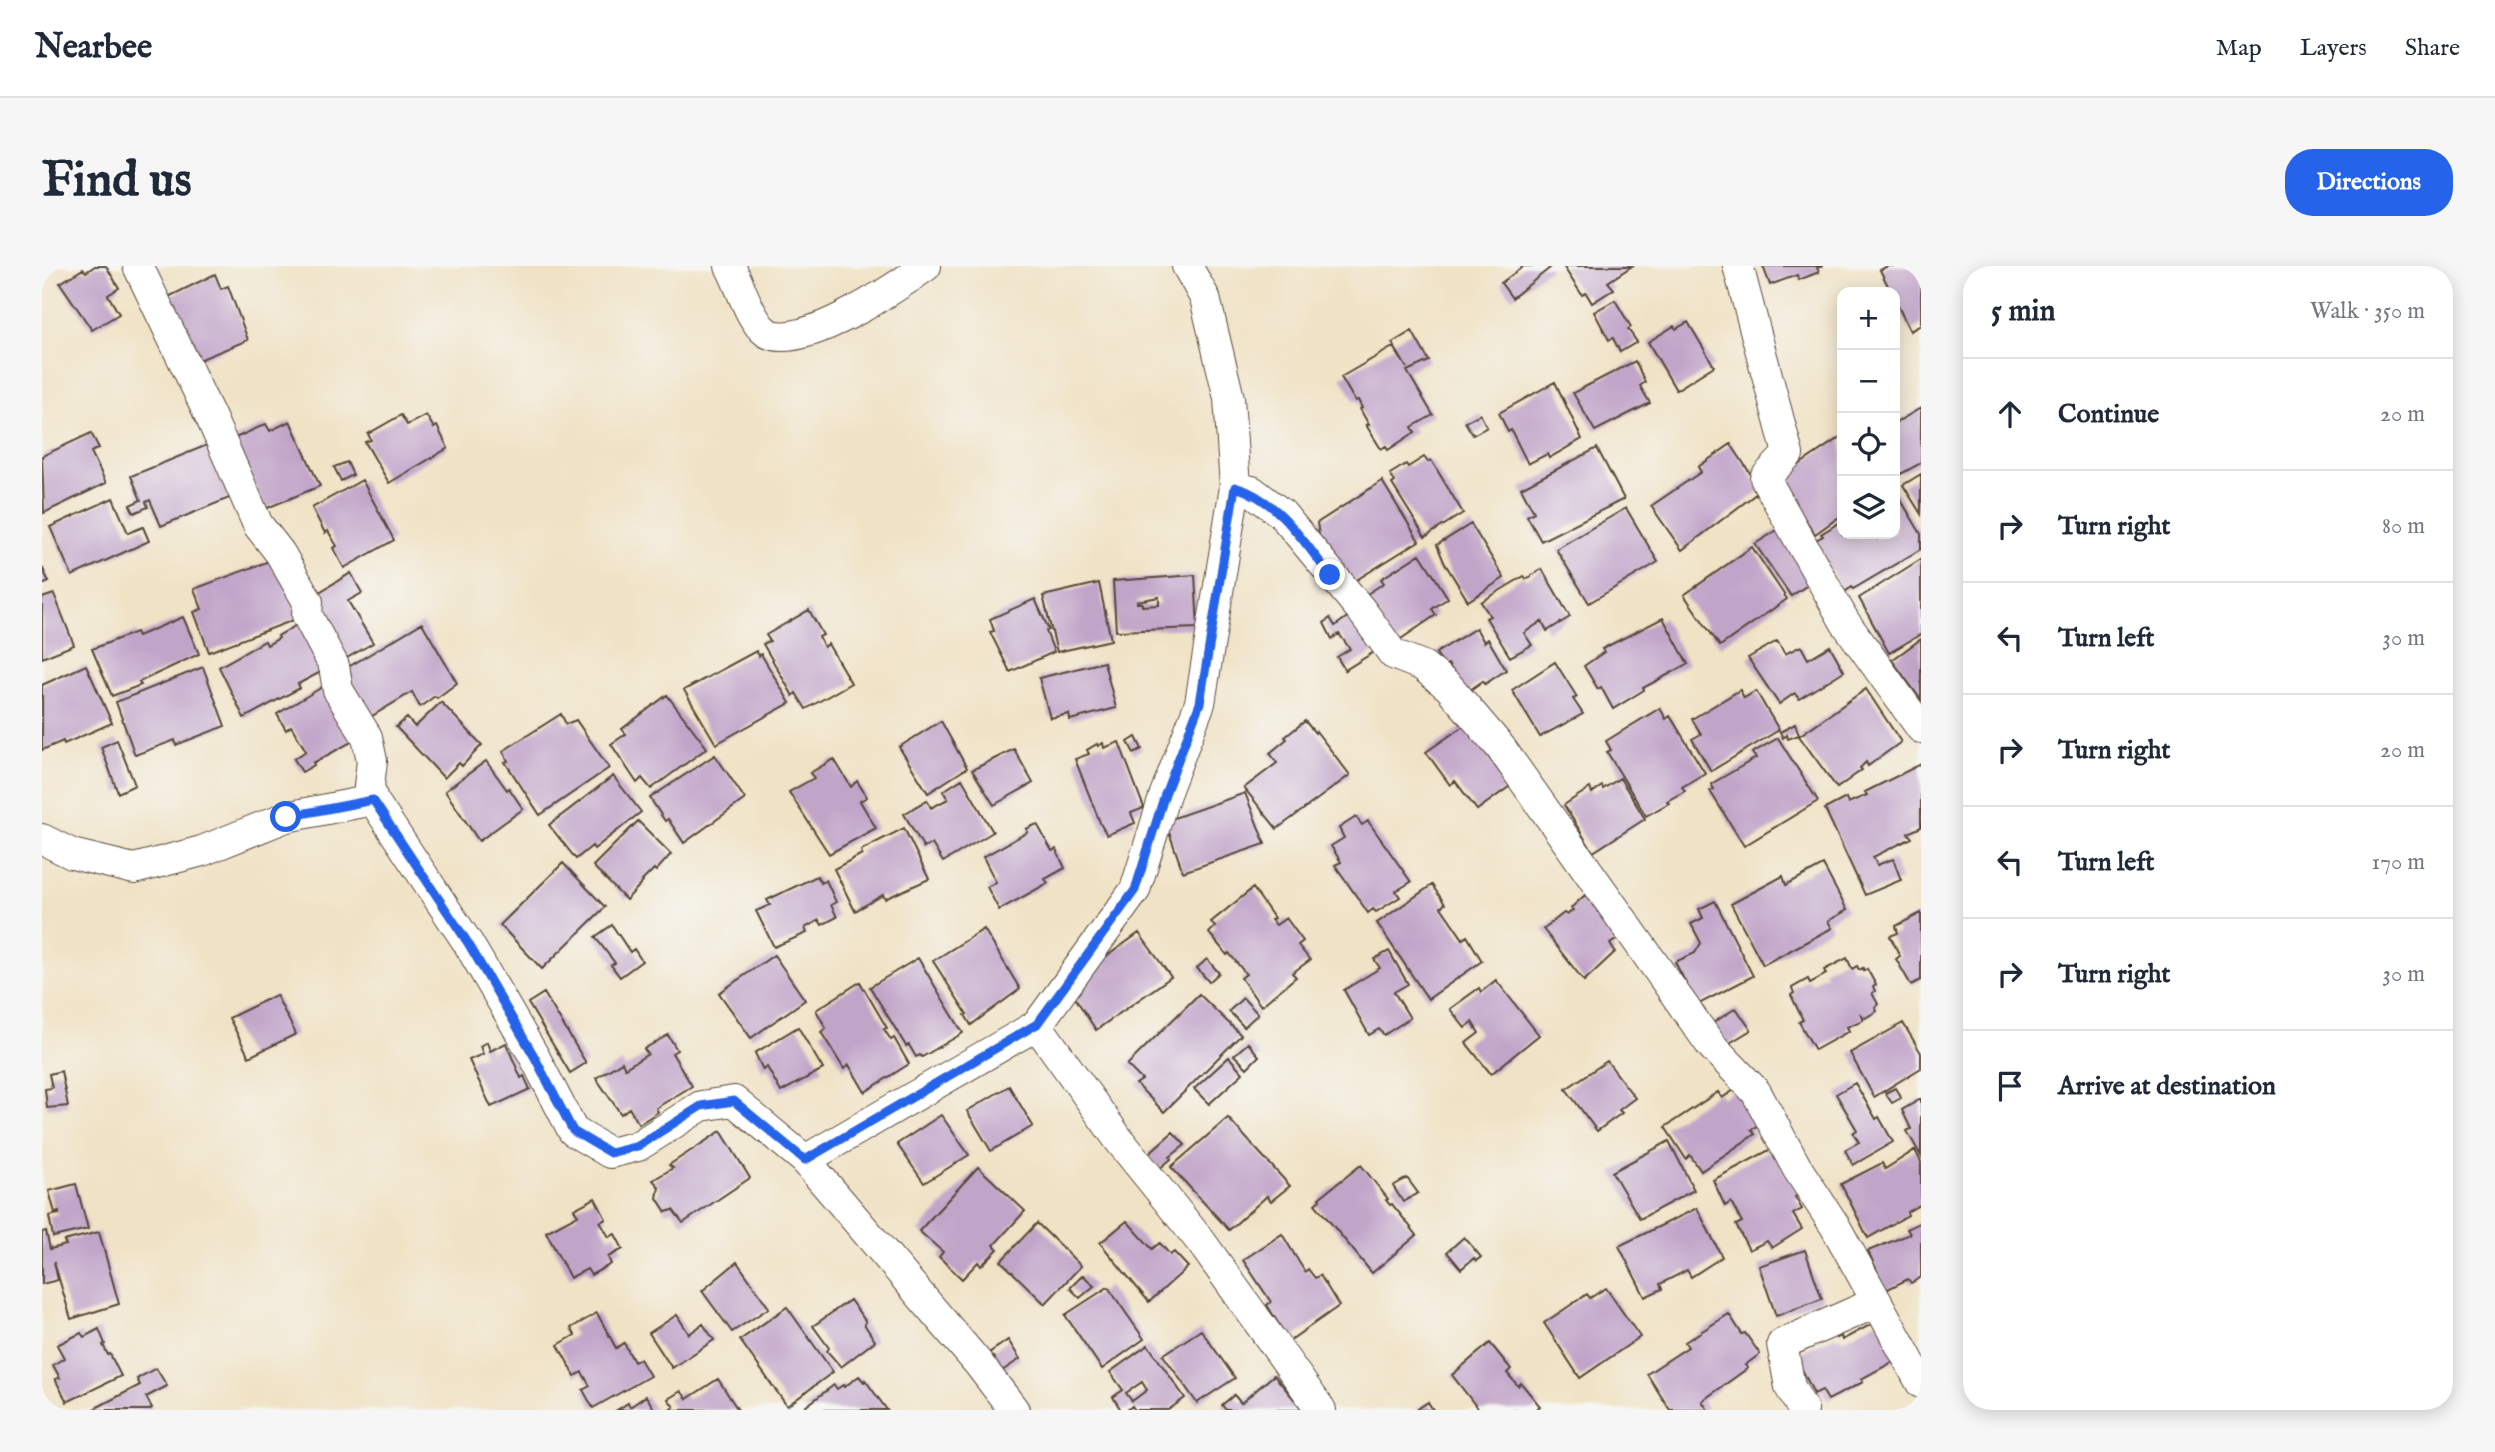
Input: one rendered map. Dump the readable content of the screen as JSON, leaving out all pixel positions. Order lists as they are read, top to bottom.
{
  "page": {
    "header": "Nearbee",
    "nav": ["Map", "Layers", "Share"],
    "buttons": "Directions",
    "title": "Find us",
    "heading": ["5 min", "Walk · 350 m"],
    "map_buttons": ["+", "−"],
    "list": [
      ["Continue", "20 m"],
      ["Turn right", "80 m"],
      ["Turn left", "30 m"],
      ["Turn right", "20 m"],
      ["Turn left", "170 m"],
      ["Turn right", "30 m"],
      "Arrive at destination"
    ]
  }
}
